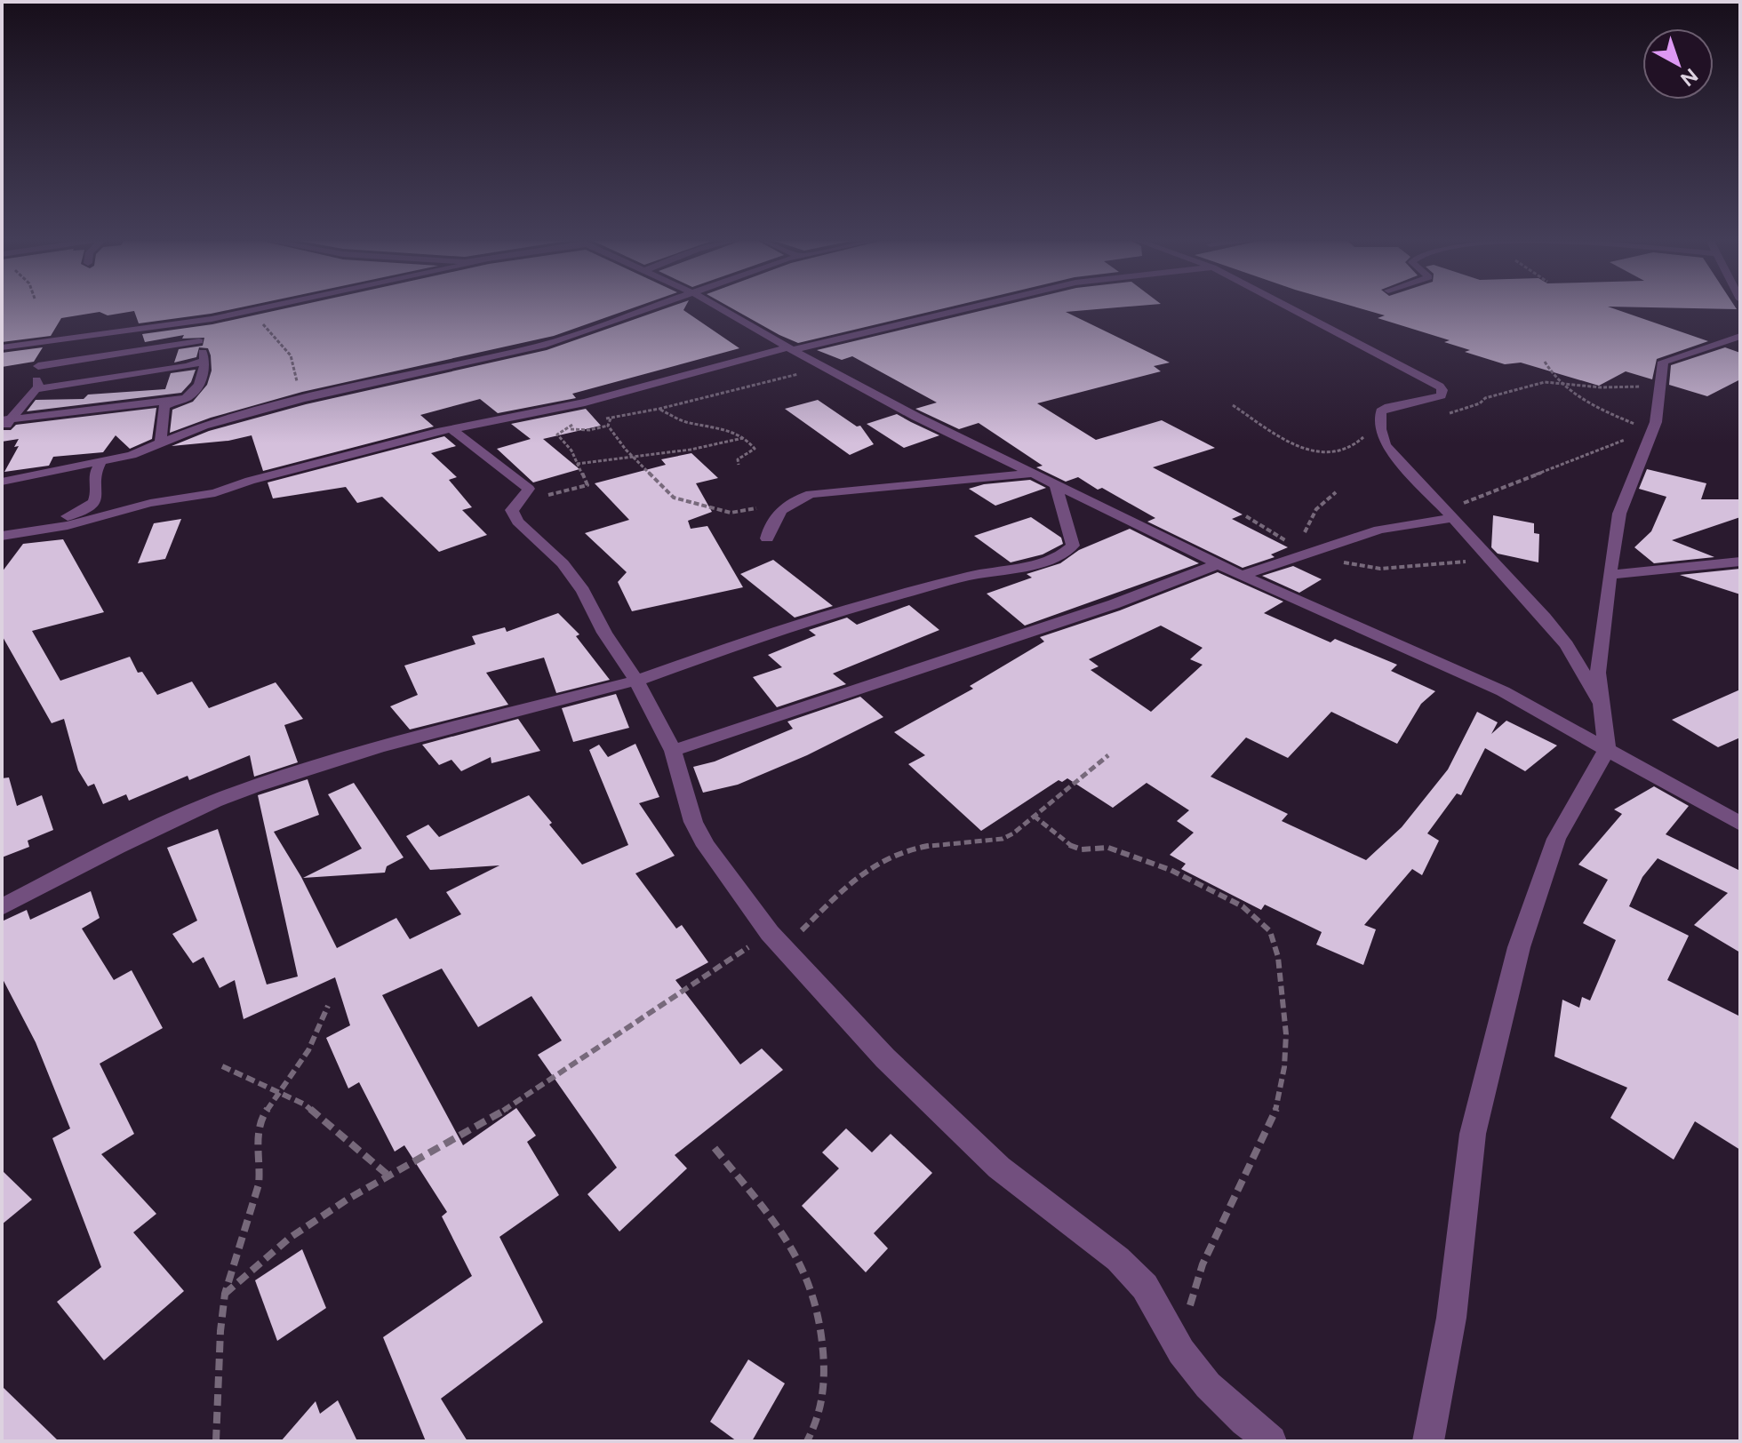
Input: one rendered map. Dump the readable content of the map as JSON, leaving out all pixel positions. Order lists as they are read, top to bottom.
{
  "north": "bottom right"
}
